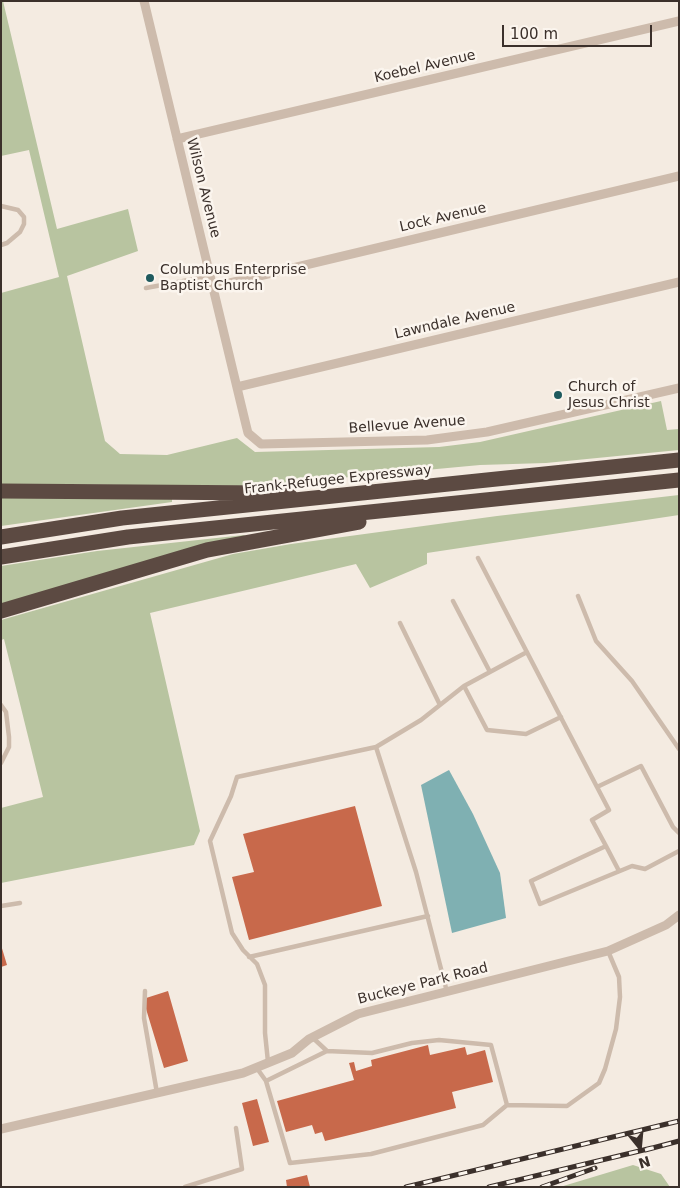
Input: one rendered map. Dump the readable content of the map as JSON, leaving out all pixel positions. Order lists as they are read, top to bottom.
{
  "streets": {
    "highway": ["Frank-Refugee Expressway"],
    "street": [
      "Koebel Avenue",
      "Wilson Avenue",
      "Lock Avenue",
      "Lawndale Avenue",
      "Bellevue Avenue",
      "Buckeye Park Road"
    ]
  },
  "crossings": [
    ["Koebel Avenue", "Wilson Avenue"],
    ["Wilson Avenue", "Lock Avenue"],
    ["Wilson Avenue", "Lawndale Avenue"],
    ["Wilson Avenue", "Bellevue Avenue"]
  ],
  "places": ["Columbus Enterprise Baptist Church", "Church of Jesus Christ"],
  "scale_bar": "100 m",
  "north": "bottom"
}
